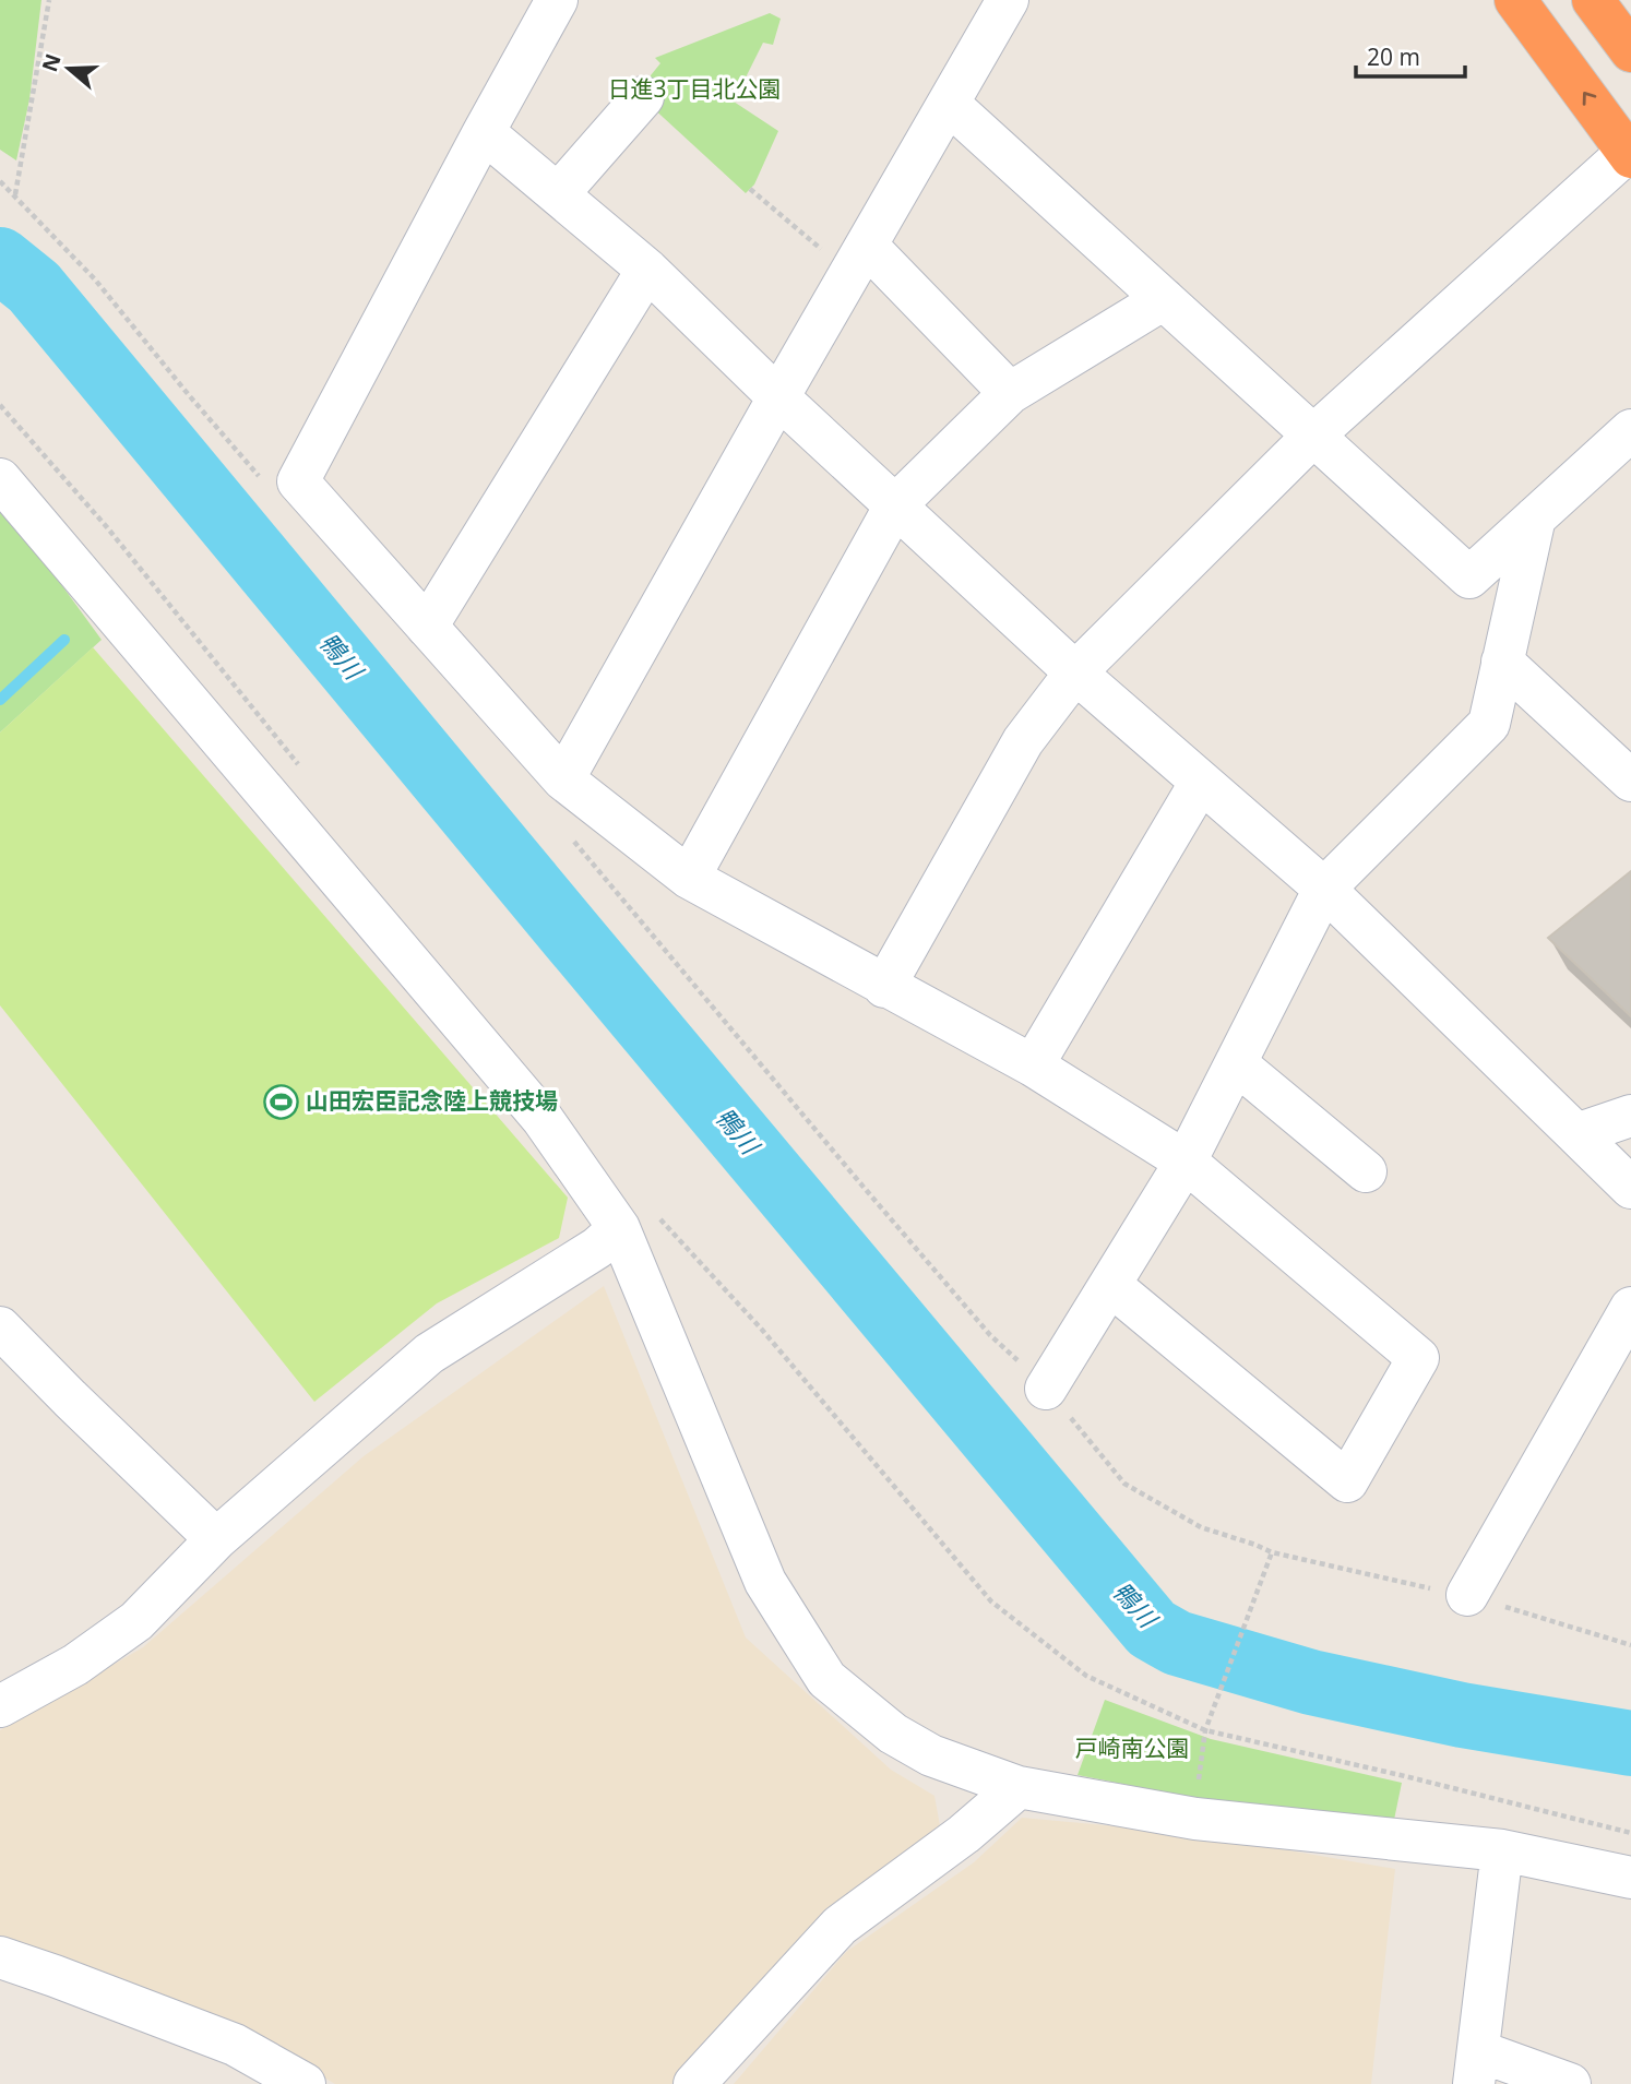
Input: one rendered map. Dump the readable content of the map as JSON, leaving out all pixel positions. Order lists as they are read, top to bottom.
{
  "water": ["鴨川"],
  "parks": ["日進3丁目北公園", "戸崎南公園"],
  "places": {
    "sports": ["山田宏臣記念陸上競技場"]
  },
  "scale_bar": "20 m",
  "north": "left"
}
